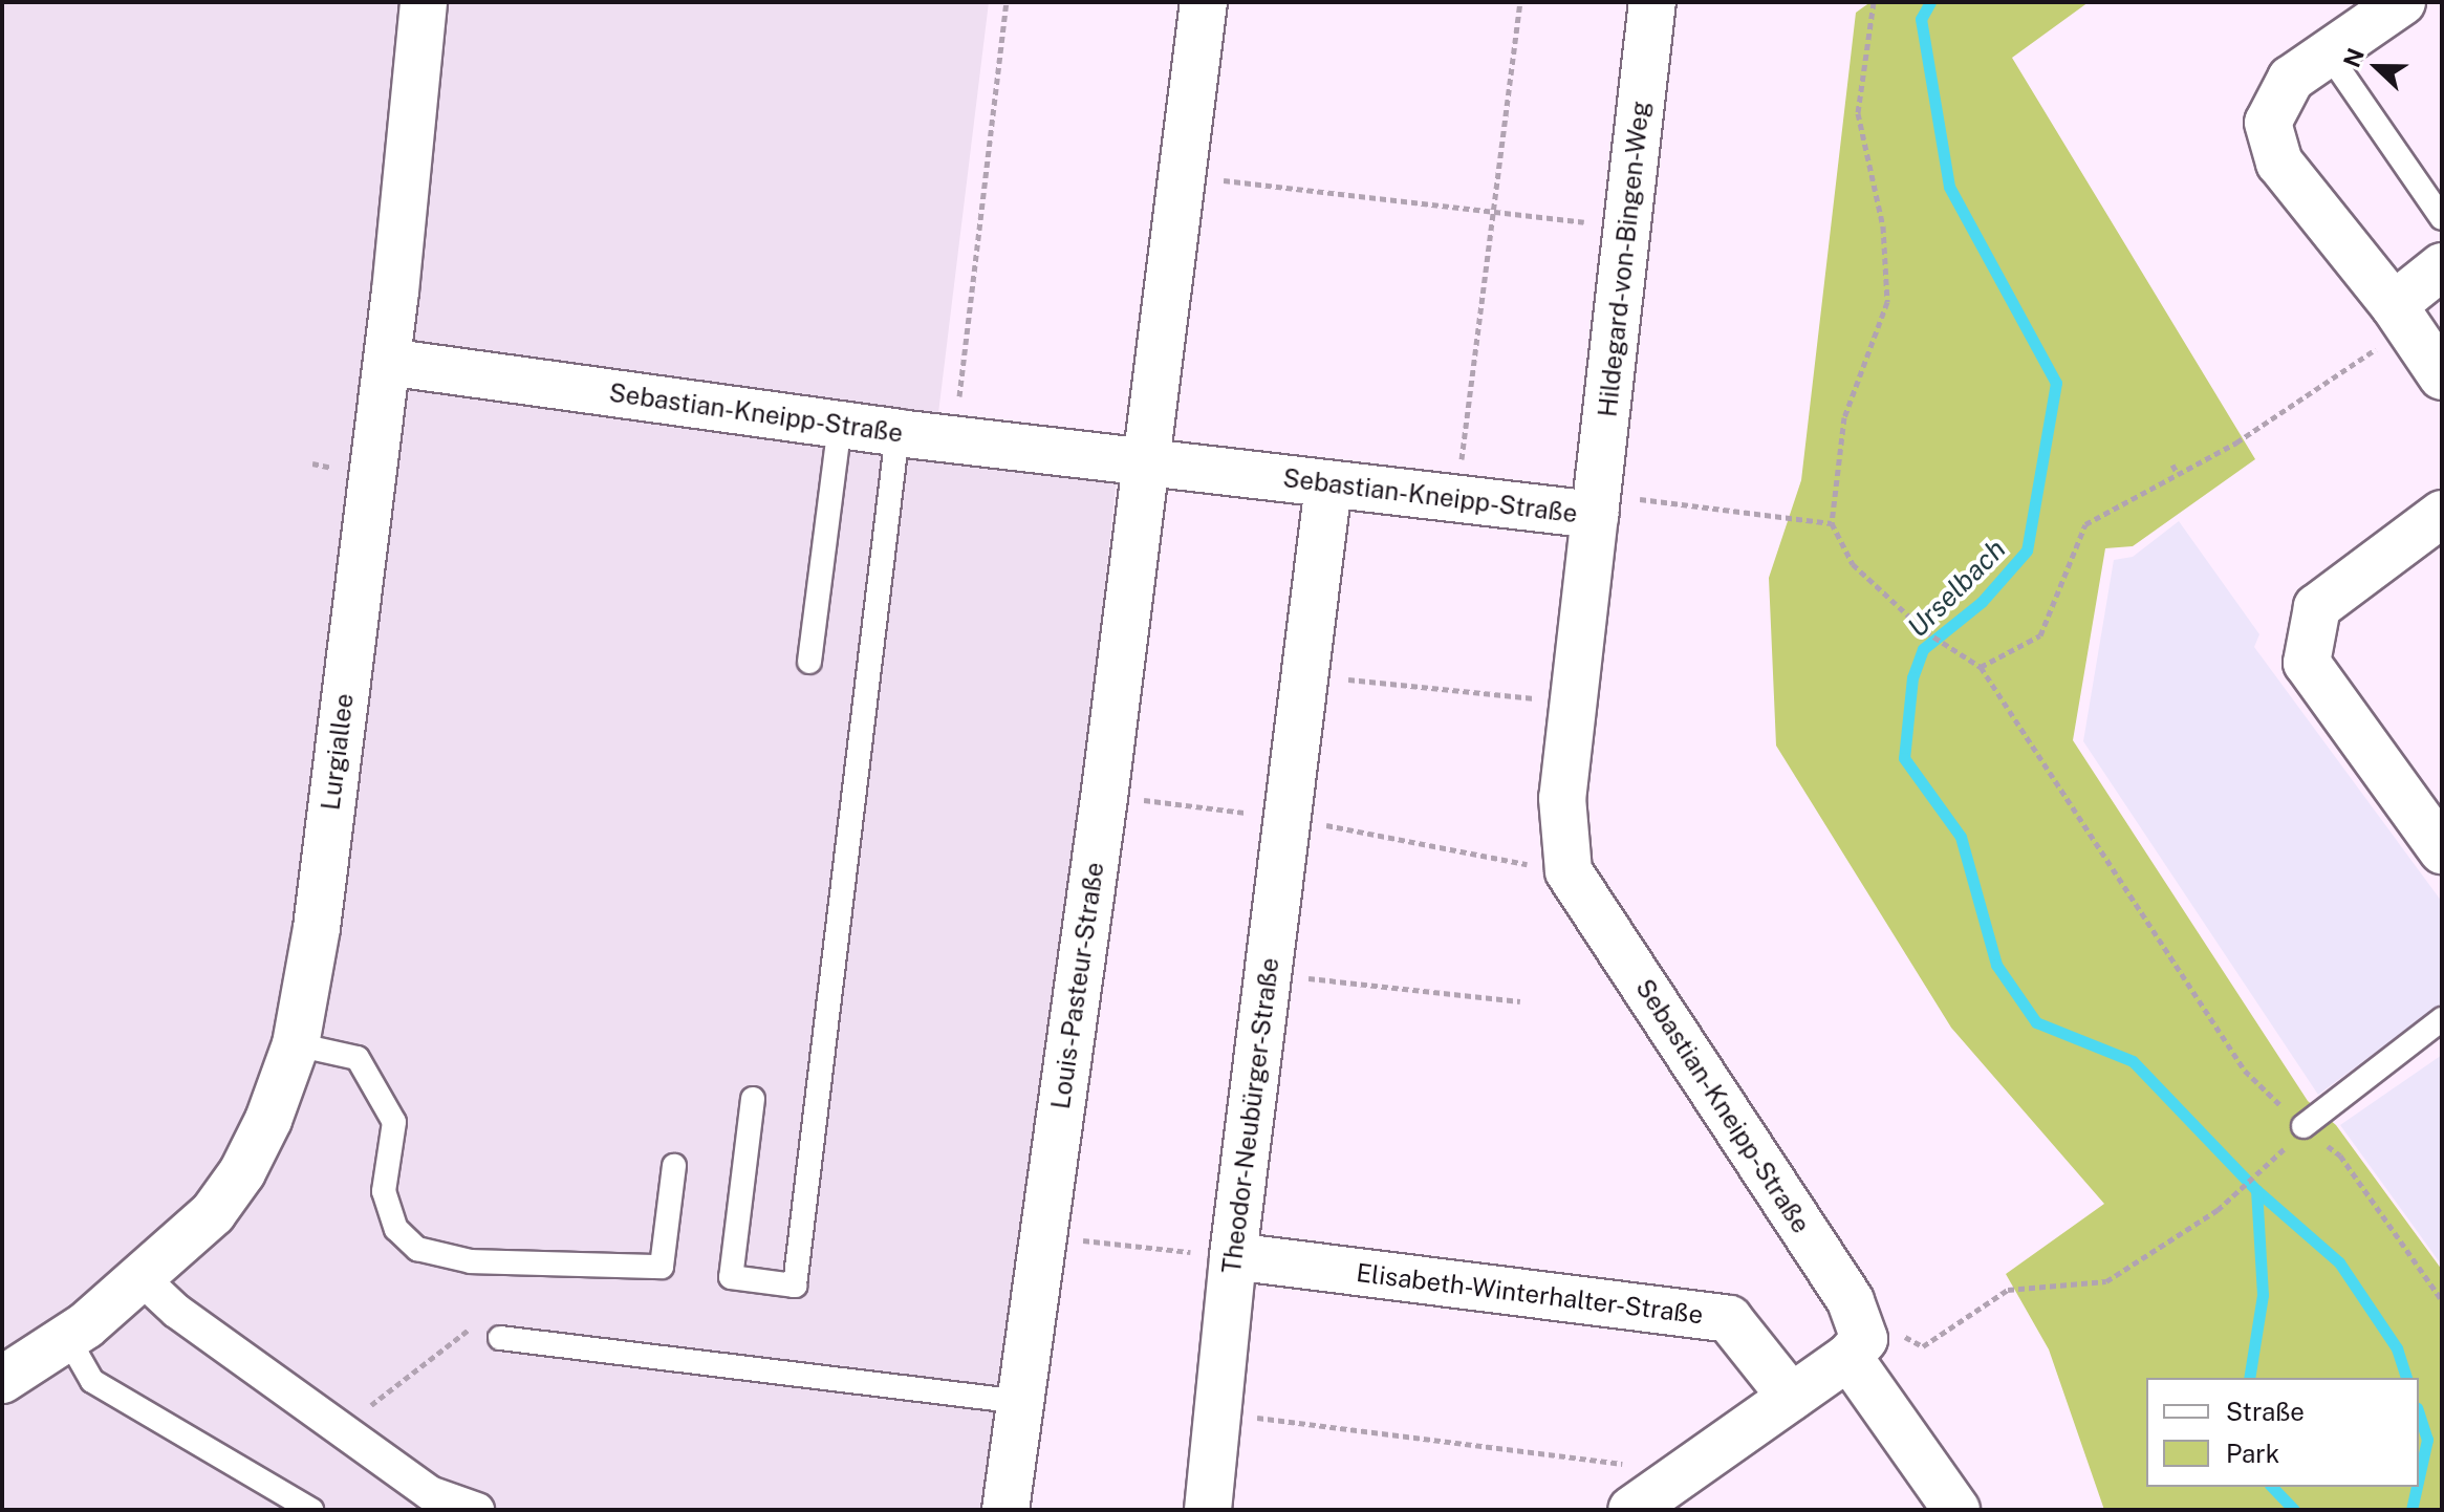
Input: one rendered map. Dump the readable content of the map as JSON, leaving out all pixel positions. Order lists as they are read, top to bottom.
{
  "streets": {
    "street": [
      "Hildegard-von-Bingen-Weg",
      "Sebastian-Kneipp-Straße",
      "Lurgiallee",
      "Louis-Pasteur-Straße",
      "Theodor-Neubürger-Straße",
      "Elisabeth-Winterhalter-Straße"
    ]
  },
  "crossings": [
    ["Hildegard-von-Bingen-Weg", "Sebastian-Kneipp-Straße"],
    ["Sebastian-Kneipp-Straße", "Lurgiallee"],
    ["Sebastian-Kneipp-Straße", "Louis-Pasteur-Straße"],
    ["Sebastian-Kneipp-Straße", "Theodor-Neubürger-Straße"],
    ["Theodor-Neubürger-Straße", "Elisabeth-Winterhalter-Straße"]
  ],
  "water": ["Urselbach"],
  "legend": ["Straße", "Park"],
  "north": "left"
}
